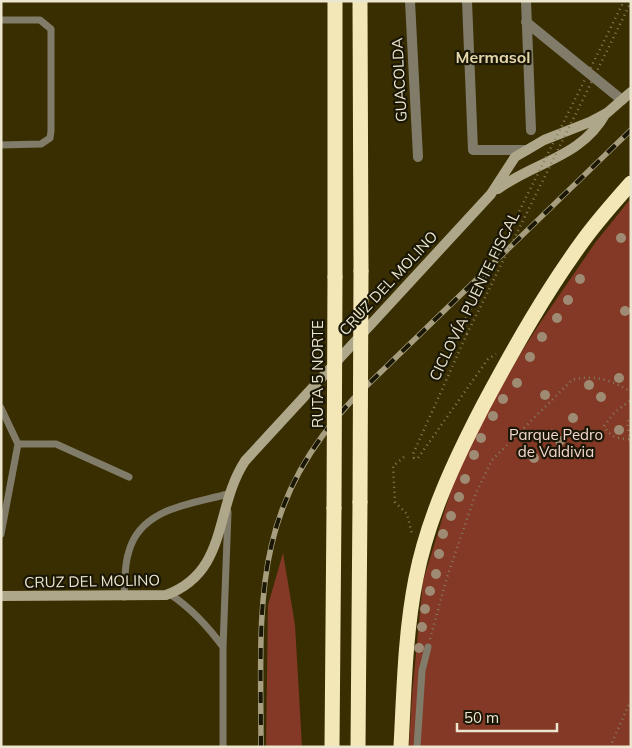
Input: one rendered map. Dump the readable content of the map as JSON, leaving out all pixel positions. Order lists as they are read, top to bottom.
{
  "streets": {
    "highway": ["RUTA 5 NORTE"],
    "street": ["GUACOLDA", "CRUZ DEL MOLINO"],
    "path": ["CICLOVÍA PUENTE FISCAL"]
  },
  "districts": ["Mermasol"],
  "parks": ["Parque Pedro de Valdivia"],
  "scale_bar": "50 m"
}
